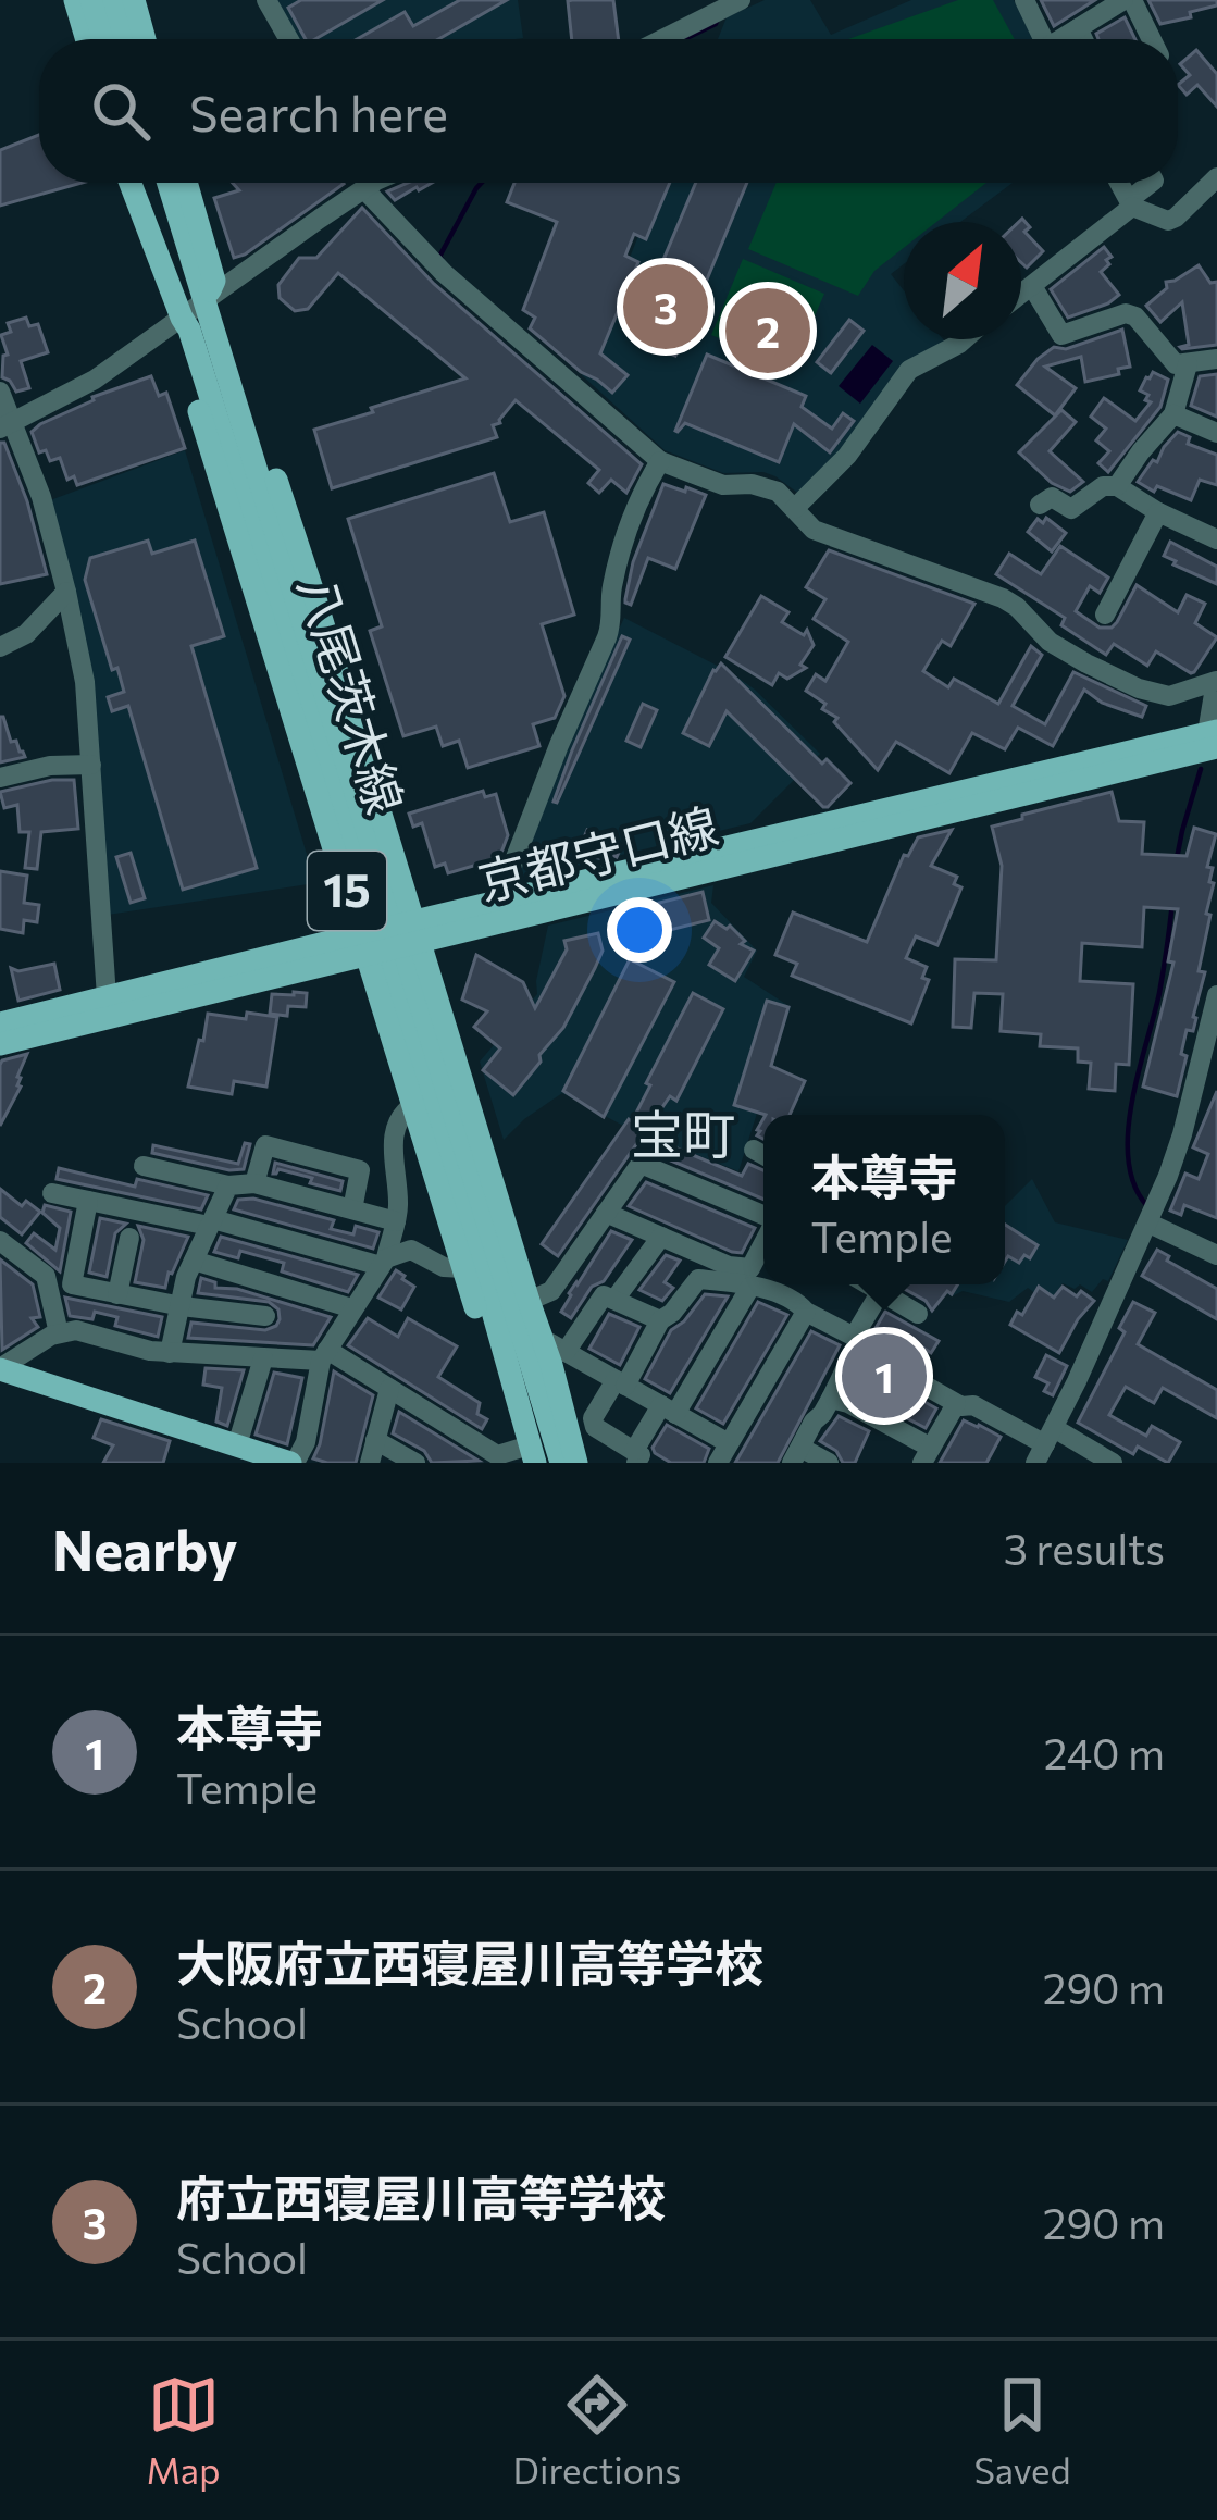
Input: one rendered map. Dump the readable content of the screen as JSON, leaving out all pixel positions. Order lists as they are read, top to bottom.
{
  "streets": {
    "main road": ["八尾茨木線", "京都守口線", "15"]
  },
  "crossings": [
    ["八尾茨木線", "15"],
    ["京都守口線", "15"]
  ],
  "districts": ["宝町"],
  "north": "top right",
  "page": {
    "search": "Search here",
    "pins": ["3", "2", "1"],
    "popup": ["本尊寺", "Temple"],
    "heading": ["Nearby", "3 results"],
    "list": [
      {
        "mark": "1",
        "name": "本尊寺",
        "note": "Temple",
        "value": "240 m"
      },
      {
        "mark": "2",
        "name": "大阪府立西寝屋川高等学校",
        "note": "School",
        "value": "290 m"
      },
      {
        "mark": "3",
        "name": "府立西寝屋川高等学校",
        "note": "School",
        "value": "290 m"
      }
    ],
    "nav": ["Map", "Directions", "Saved"]
  }
}
